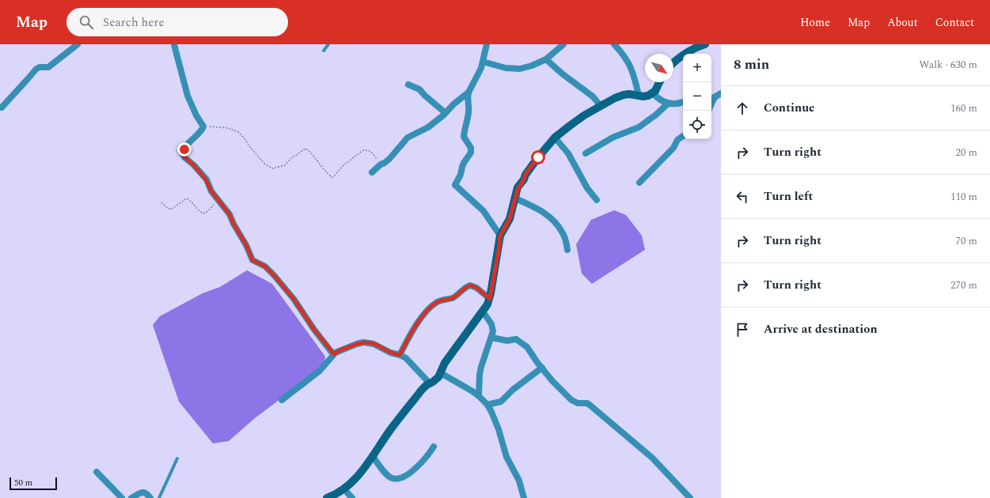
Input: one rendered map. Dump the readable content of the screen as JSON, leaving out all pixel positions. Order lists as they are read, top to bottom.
{
  "scale_bar": "50 m",
  "north": "bottom right",
  "page": {
    "header": "Map",
    "search": "Search here",
    "nav": [
      "Home",
      "Map",
      "About",
      "Contact"
    ],
    "heading": ["8 min", "Walk · 630 m"],
    "map_buttons": ["+", "−"],
    "list": [
      ["Continue", "160 m"],
      ["Turn right", "20 m"],
      ["Turn left", "110 m"],
      ["Turn right", "70 m"],
      ["Turn right", "270 m"],
      "Arrive at destination"
    ],
    "scale": "50 m"
  }
}
